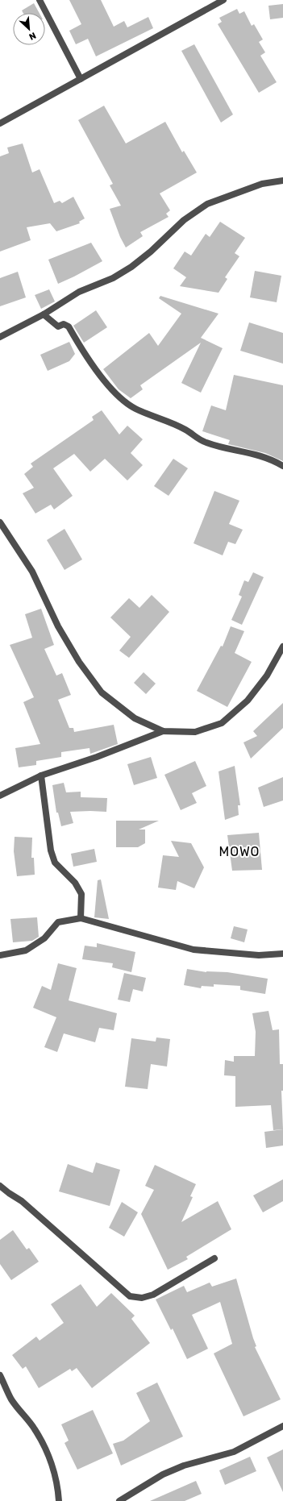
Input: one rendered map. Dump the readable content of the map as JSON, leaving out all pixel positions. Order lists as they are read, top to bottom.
{
  "districts": ["MOWO"],
  "north": "bottom right"
}
